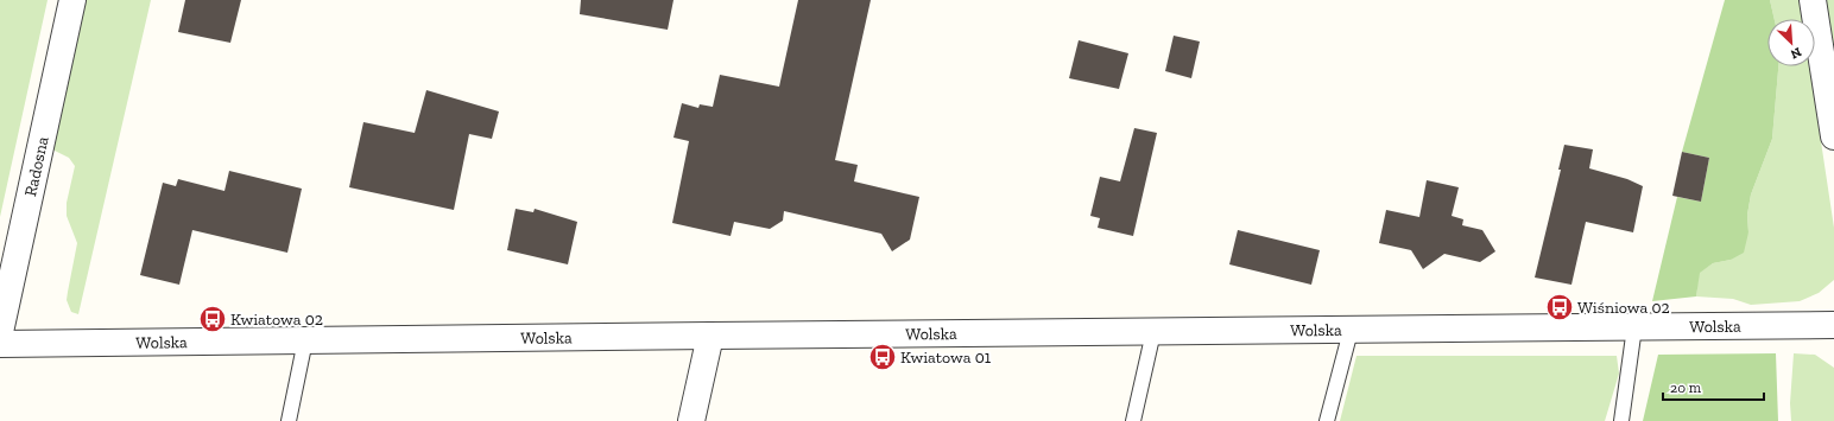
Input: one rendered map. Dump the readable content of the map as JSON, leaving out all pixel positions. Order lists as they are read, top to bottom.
{
  "streets": {
    "street": ["Radosna", "Wolska"]
  },
  "places": {
    "bus stop": ["Wiśniowa 02", "Kwiatowa 02", "Kwiatowa 01"]
  },
  "scale_bar": "20 m",
  "north": "bottom right"
}
